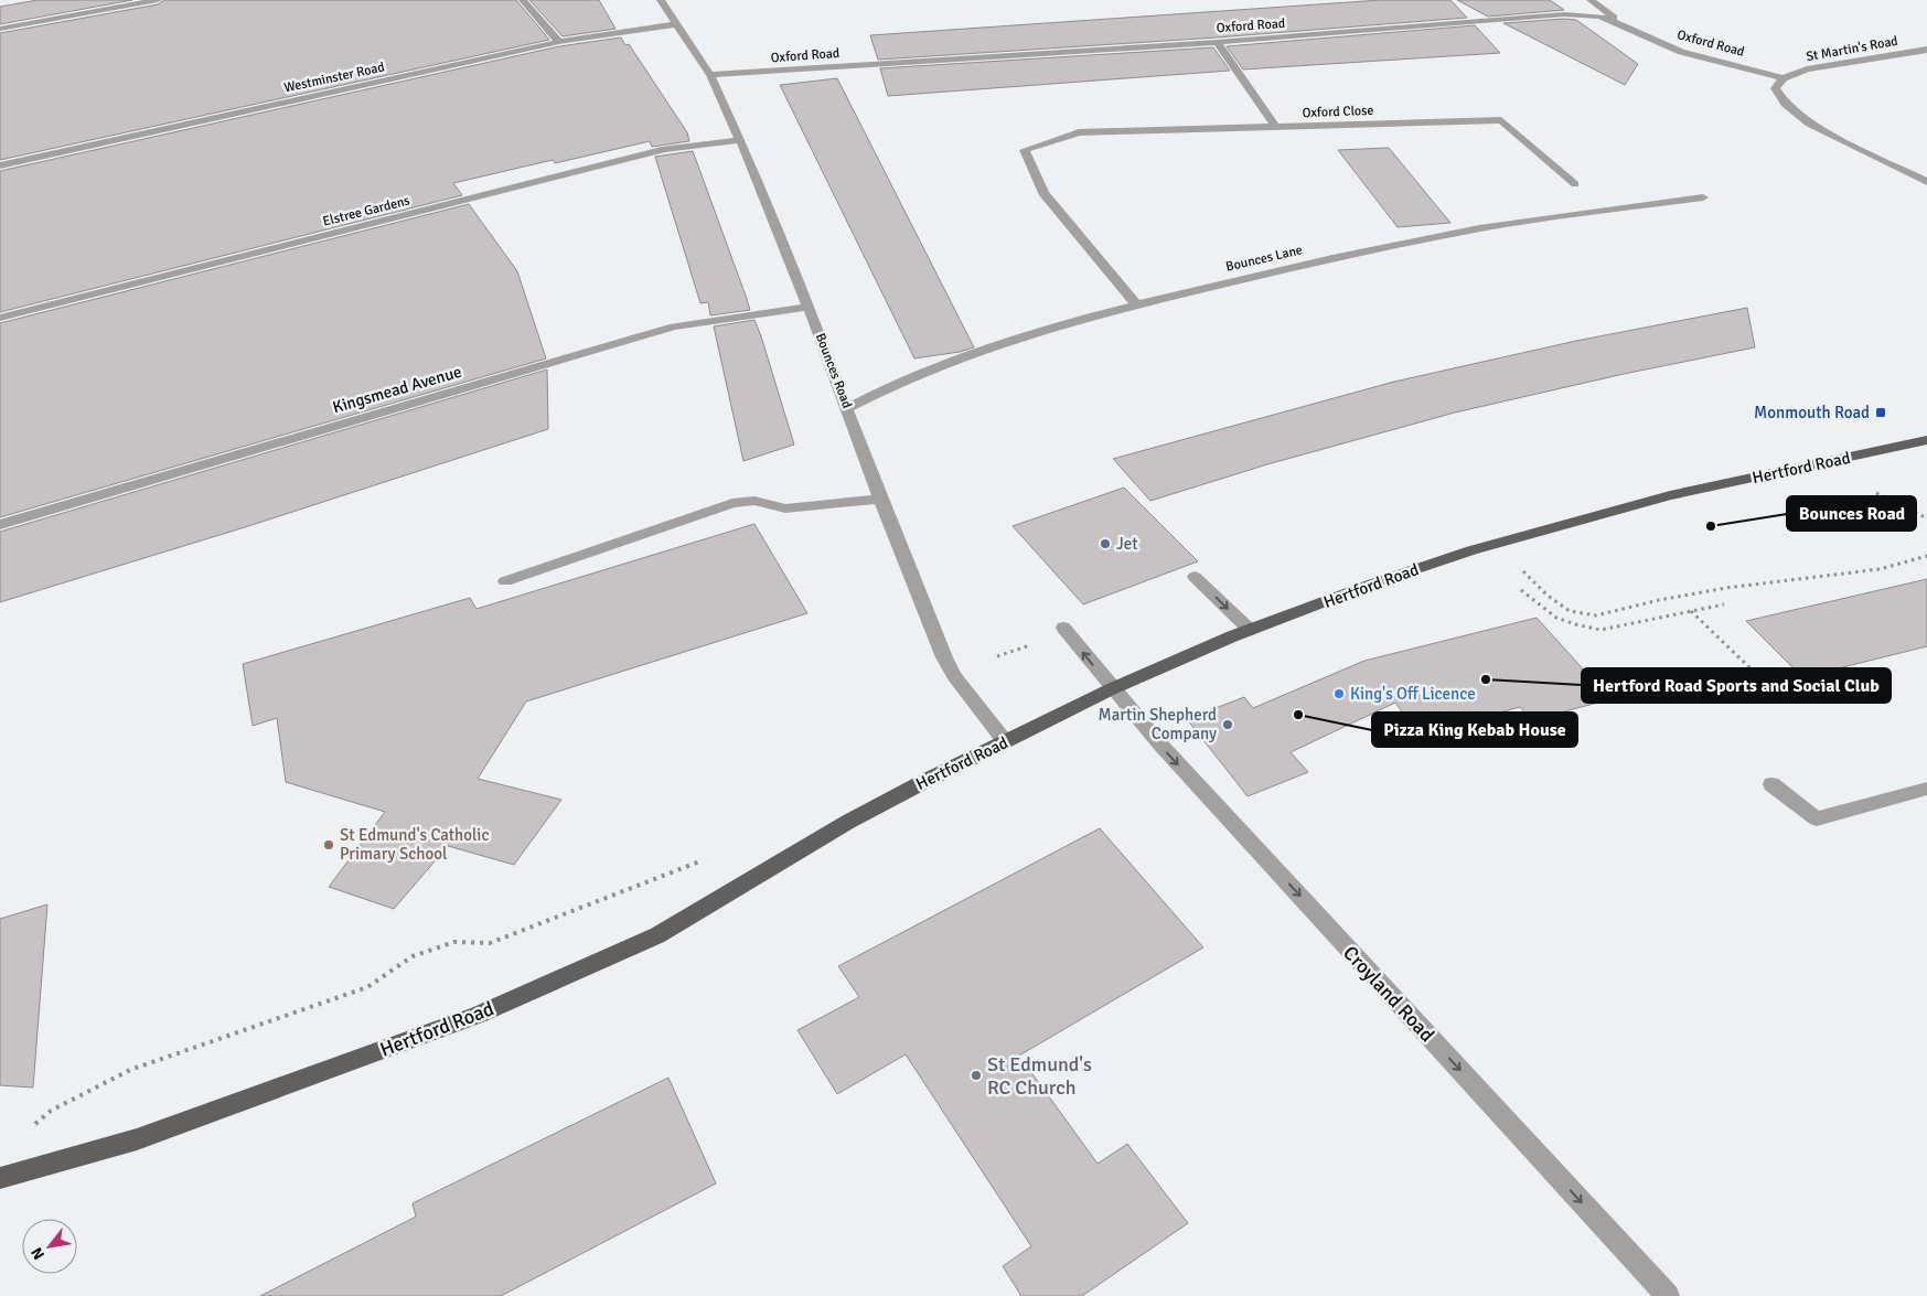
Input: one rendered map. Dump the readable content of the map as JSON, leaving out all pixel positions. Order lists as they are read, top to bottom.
{
  "streets": {
    "main road": ["Hertford Road"],
    "street": [
      "Oxford Road",
      "St Martin's Road",
      "Westminster Road",
      "Oxford Close",
      "Elstree Gardens",
      "Bounces Lane",
      "Bounces Road",
      "Kingsmead Avenue",
      "Croyland Road"
    ]
  },
  "crossings": [
    ["Oxford Road", "St Martin's Road"],
    ["Oxford Road", "Bounces Road"],
    ["Westminster Road", "Bounces Road"],
    ["Oxford Close", "Bounces Lane"],
    ["Elstree Gardens", "Bounces Road"],
    ["Bounces Lane", "Bounces Road"],
    ["Bounces Road", "Kingsmead Avenue"],
    ["Bounces Road", "Hertford Road"],
    ["Hertford Road", "Croyland Road"]
  ],
  "one_way": ["Croyland Road"],
  "places": {
    "transit": ["Monmouth Road"],
    "other": [
      "Bounces Road",
      "Jet",
      "Hertford Road Sports and Social Club",
      "King's Off Licence",
      "Pizza King Kebab House",
      "Martin Shepherd Company",
      "St Edmund's Catholic Primary School",
      "St Edmund's RC Church"
    ]
  },
  "north": "bottom left"
}
